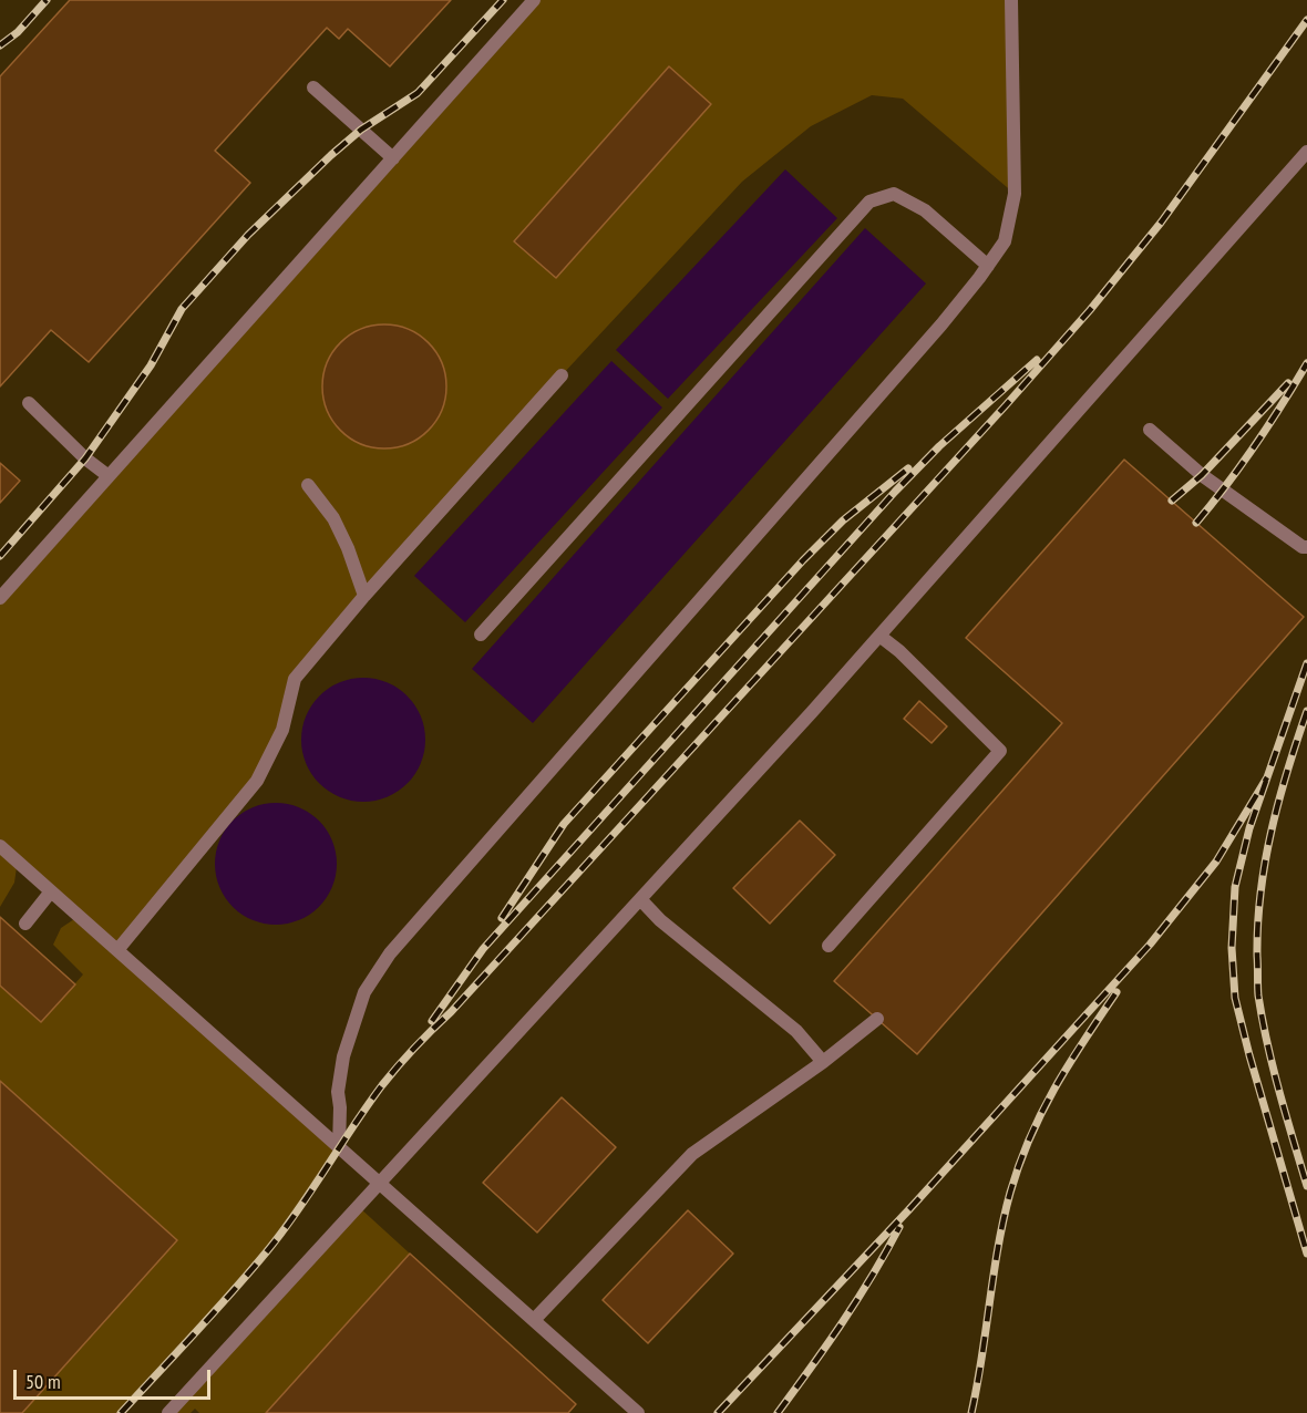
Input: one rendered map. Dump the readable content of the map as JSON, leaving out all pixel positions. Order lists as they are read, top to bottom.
{
  "scale_bar": "50 m"
}
